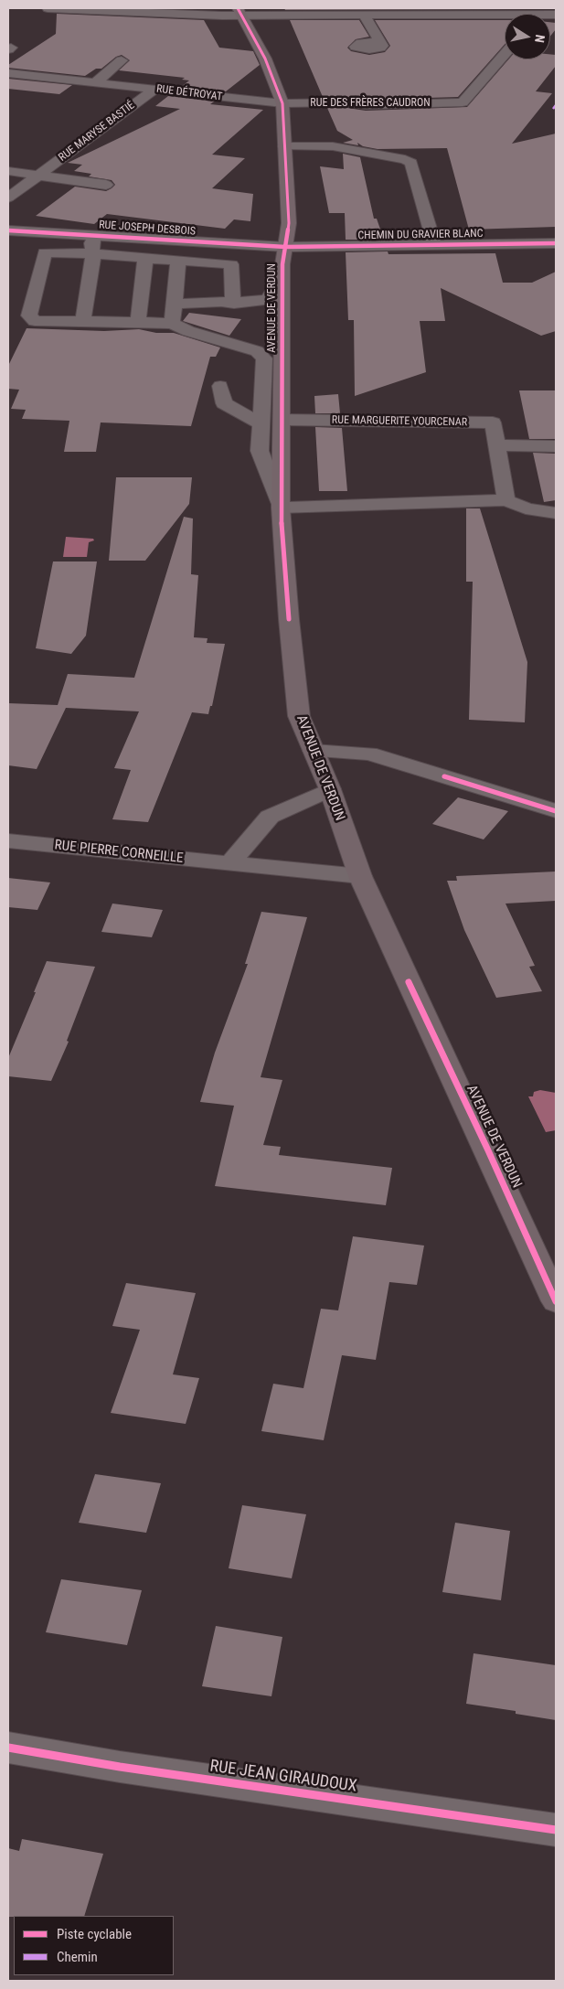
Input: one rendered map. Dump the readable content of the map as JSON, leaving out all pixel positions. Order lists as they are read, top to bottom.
{
  "streets": {
    "main road": ["AVENUE DE VERDUN"],
    "street": [
      "RUE DÉTROYAT",
      "RUE DES FRÈRES CAUDRON",
      "RUE MARYSE BASTIÉ",
      "RUE JOSEPH DESBOIS",
      "CHEMIN DU GRAVIER BLANC",
      "RUE MARGUERITE YOURCENAR",
      "RUE PIERRE CORNEILLE",
      "RUE JEAN GIRAUDOUX"
    ]
  },
  "crossings": [
    ["RUE DÉTROYAT", "RUE DES FRÈRES CAUDRON"],
    ["RUE DÉTROYAT", "RUE MARYSE BASTIÉ"],
    ["RUE DÉTROYAT", "AVENUE DE VERDUN"],
    ["RUE DES FRÈRES CAUDRON", "AVENUE DE VERDUN"],
    ["RUE JOSEPH DESBOIS", "CHEMIN DU GRAVIER BLANC"],
    ["RUE JOSEPH DESBOIS", "AVENUE DE VERDUN"],
    ["CHEMIN DU GRAVIER BLANC", "AVENUE DE VERDUN"],
    ["AVENUE DE VERDUN", "RUE MARGUERITE YOURCENAR"],
    ["AVENUE DE VERDUN", "RUE PIERRE CORNEILLE"]
  ],
  "legend": ["Piste cyclable", "Chemin"],
  "north": "right"
}
